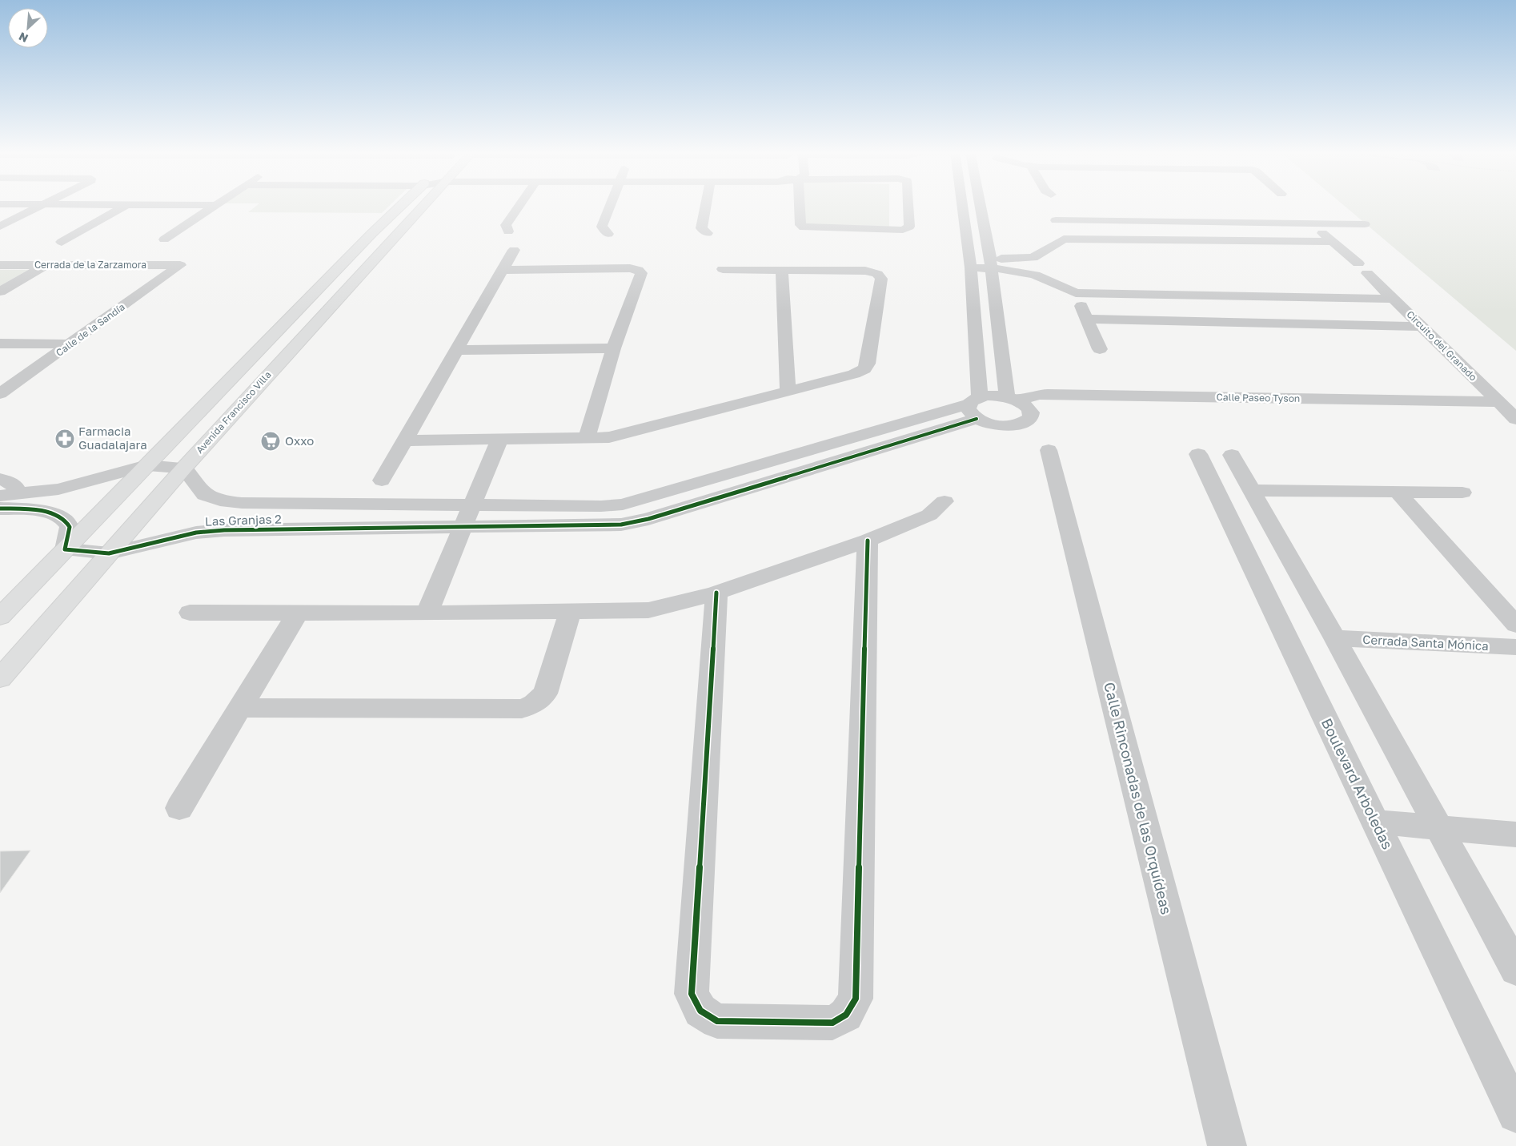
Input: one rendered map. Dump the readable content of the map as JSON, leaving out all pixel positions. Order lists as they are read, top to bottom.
{
  "streets": {
    "main road": ["Avenida Francisco Villa"],
    "street": [
      "Cerrada de la Zarzamora",
      "Calle de la Sandía",
      "Circuito del Granado",
      "Calle Paseo Tyson",
      "Las Granjas 2",
      "Cerrada Santa Mónica",
      "Boulevard Arboledas",
      "Calle Rinconadas de las Orquídeas"
    ]
  },
  "crossings": [
    ["Cerrada de la Zarzamora", "Calle de la Sandía"],
    ["Circuito del Granado", "Calle Paseo Tyson"],
    ["Avenida Francisco Villa", "Las Granjas 2"]
  ],
  "places": {
    "pharmacy": ["Farmacia Guadalajara"],
    "supermarket": ["Oxxo"]
  },
  "north": "bottom left"
}
